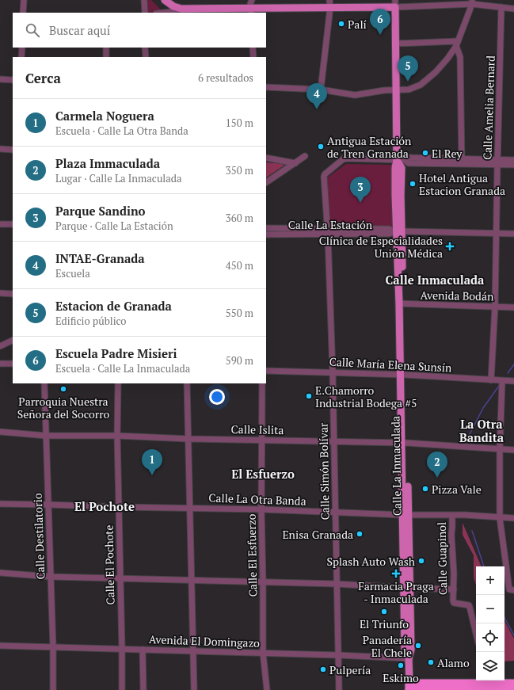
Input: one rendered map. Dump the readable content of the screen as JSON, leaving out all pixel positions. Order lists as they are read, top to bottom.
{
  "streets": {
    "main road": ["Calle La Inmaculada"],
    "street": [
      "Calle Amelia Bernard",
      "Calle La Estación",
      "Avenida Bodán",
      "Calle María Elena Sunsín",
      "Calle Islita",
      "Calle Simón Bolívar",
      "Calle La Otra Banda",
      "Calle Destilatorio",
      "Calle El Esfuerzo",
      "Calle Guapinol",
      "Calle El Pochote",
      "Avenida El Domingazo"
    ]
  },
  "crossings": [
    ["Calle Amelia Bernard", "Calle La Estación"],
    ["Calle Amelia Bernard", "Avenida Bodán"],
    ["Calle Amelia Bernard", "Calle María Elena Sunsín"],
    ["Calle La Estación", "Calle La Inmaculada"],
    ["Calle La Estación", "Calle Simón Bolívar"],
    ["Avenida Bodán", "Calle La Inmaculada"],
    ["Calle María Elena Sunsín", "Calle La Inmaculada"],
    ["Calle María Elena Sunsín", "Calle Simón Bolívar"],
    ["Calle Islita", "Calle La Inmaculada"],
    ["Calle Islita", "Calle Simón Bolívar"],
    ["Calle Islita", "Calle Destilatorio"],
    ["Calle Islita", "Calle El Esfuerzo"],
    ["Calle Islita", "Calle El Pochote"],
    ["Calle La Inmaculada", "Calle Simón Bolívar"],
    ["Calle La Inmaculada", "Calle La Otra Banda"],
    ["Calle La Inmaculada", "Avenida El Domingazo"],
    ["Calle Simón Bolívar", "Calle La Otra Banda"],
    ["Calle Simón Bolívar", "Avenida El Domingazo"],
    ["Calle La Otra Banda", "Calle Destilatorio"],
    ["Calle La Otra Banda", "Calle El Esfuerzo"],
    ["Calle La Otra Banda", "Calle Guapinol"],
    ["Calle La Otra Banda", "Calle El Pochote"],
    ["Calle Destilatorio", "Avenida El Domingazo"],
    ["Calle El Esfuerzo", "Avenida El Domingazo"],
    ["Calle El Pochote", "Avenida El Domingazo"]
  ],
  "districts": [
    "Calle Inmaculada",
    "La Otra Bandita",
    "El Esfuerzo",
    "El Pochote"
  ],
  "places": {
    "other": [
      "Palí",
      "Antigua Estación de Tren Granada",
      "El Rey",
      "Hotel Antigua Estacion Granada",
      "Parroquia Nuestra Señora del Socorro",
      "E.Chamorro Industrial Bodega #5",
      "Pizza Vale",
      "Enisa Granada",
      "Splash Auto Wash",
      "El Triunfo",
      "Panadería El Chele",
      "Alamo",
      "Eskimo",
      "Pulpería"
    ],
    "health": ["Clínica de Especialidades Unión Médica", "Farmacia Praga - Inmaculada"]
  },
  "page": {
    "pins": [
      "6",
      "5",
      "4",
      "3",
      "1",
      "2"
    ],
    "search": "Buscar aquí",
    "heading": ["Cerca", "6 resultados"],
    "list": [
      {
        "mark": "1",
        "name": "Carmela Noguera",
        "note": "Escuela · Calle La Otra Banda",
        "value": "150 m"
      },
      {
        "mark": "2",
        "name": "Plaza Immaculada",
        "note": "Lugar · Calle La Inmaculada",
        "value": "350 m"
      },
      {
        "mark": "3",
        "name": "Parque Sandino",
        "note": "Parque · Calle La Estación",
        "value": "360 m"
      },
      {
        "mark": "4",
        "name": "INTAE-Granada",
        "note": "Escuela",
        "value": "450 m"
      },
      {
        "mark": "5",
        "name": "Estacion de Granada",
        "note": "Edificio público",
        "value": "550 m"
      },
      {
        "mark": "6",
        "name": "Escuela Padre Misieri",
        "note": "Escuela · Calle La Inmaculada",
        "value": "590 m"
      }
    ],
    "map_buttons": ["+", "−"]
  }
}
